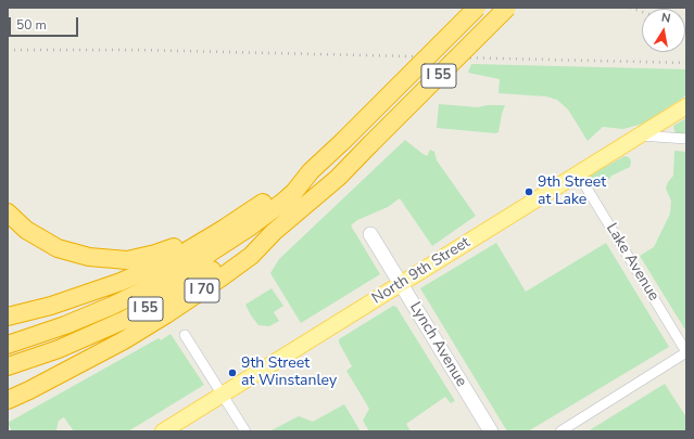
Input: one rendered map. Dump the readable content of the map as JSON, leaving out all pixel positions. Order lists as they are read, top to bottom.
{
  "streets": {
    "highway": ["I 55", "I 70"],
    "main road": ["North 9th Street"],
    "street": ["Lake Avenue", "Lynch Avenue"]
  },
  "crossings": [
    ["I 55", "I 70"],
    ["Lake Avenue", "North 9th Street"],
    ["North 9th Street", "Lynch Avenue"]
  ],
  "places": ["9th Street at Lake", "9th Street at Winstanley"],
  "scale_bar": "50 m",
  "north": "top"
}
